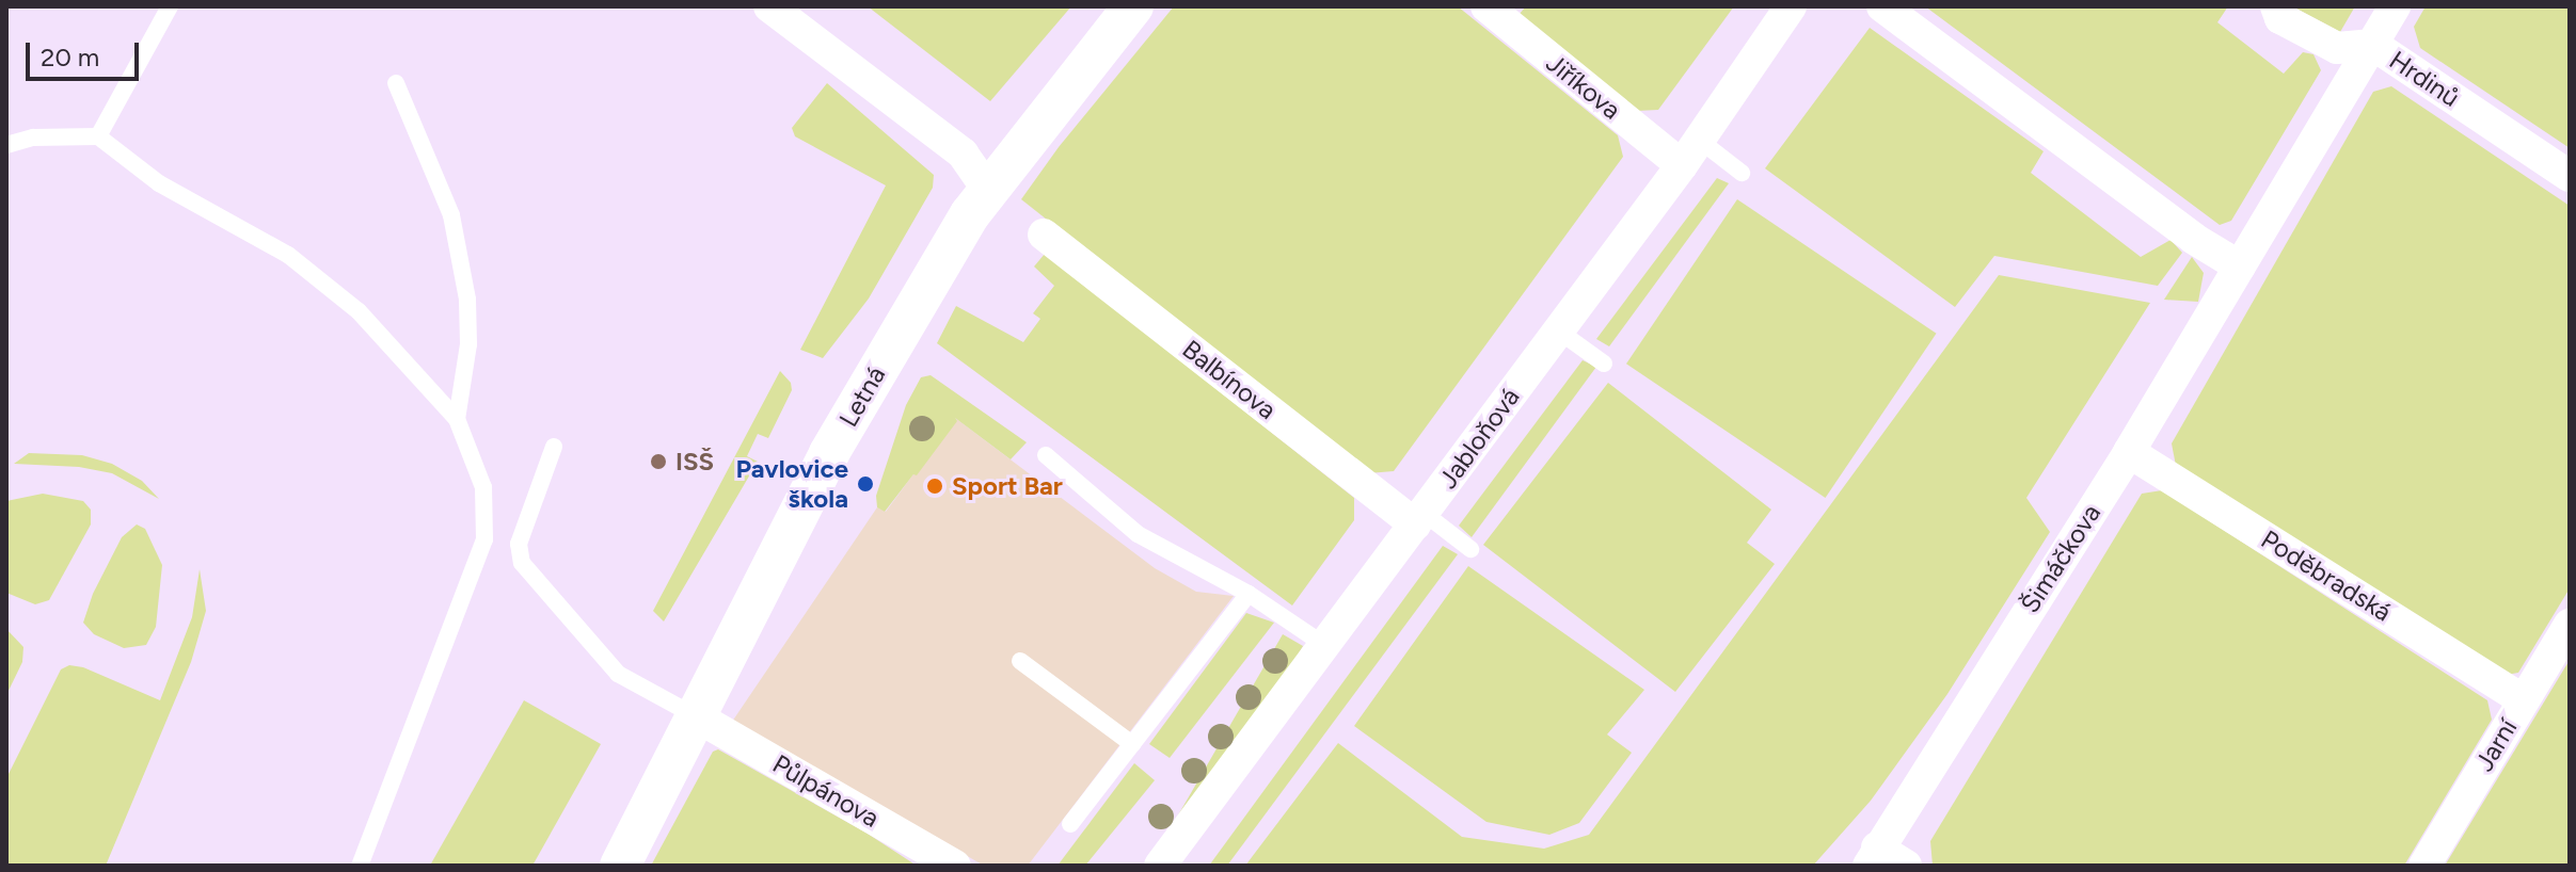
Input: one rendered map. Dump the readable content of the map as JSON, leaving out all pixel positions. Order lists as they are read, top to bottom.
{
  "streets": {
    "street": [
      "Hrdinů",
      "Jiříkova",
      "Balbínova",
      "Letná",
      "Jabloňová",
      "Šimáčkova",
      "Poděbradská",
      "Jarní",
      "Půlpánova"
    ]
  },
  "crossings": [
    ["Hrdinů", "Šimáčkova"],
    ["Jiříkova", "Jabloňová"],
    ["Balbínova", "Jabloňová"],
    ["Letná", "Půlpánova"],
    ["Šimáčkova", "Poděbradská"],
    ["Poděbradská", "Jarní"]
  ],
  "places": ["ISŠ", "Pavlovice škola", "Sport Bar"],
  "scale_bar": "20 m"
}
